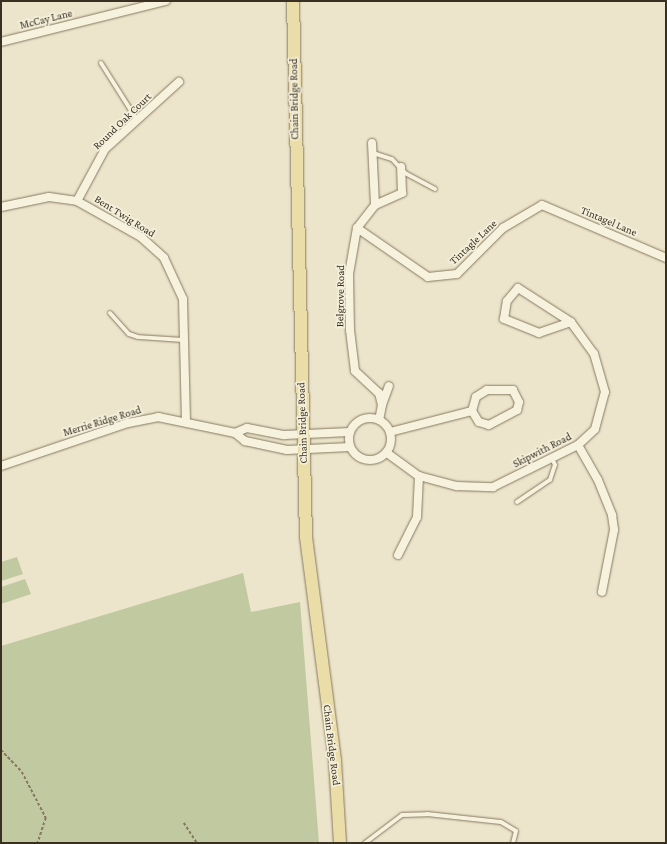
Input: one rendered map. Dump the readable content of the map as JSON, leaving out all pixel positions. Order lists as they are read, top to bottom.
{
  "streets": {
    "main road": ["Chain Bridge Road"],
    "street": [
      "McCay Lane",
      "Round Oak Court",
      "Bent Twig Road",
      "Tintagel Lane",
      "Tintagle Lane",
      "Belgrove Road",
      "Merrie Ridge Road",
      "Skipwith Road"
    ]
  },
  "crossings": [
    ["Chain Bridge Road", "Merrie Ridge Road"],
    ["Round Oak Court", "Bent Twig Road"],
    ["Bent Twig Road", "Merrie Ridge Road"],
    ["Tintagel Lane", "Tintagle Lane"],
    ["Tintagle Lane", "Belgrove Road"],
    ["Merrie Ridge Road", "Skipwith Road"]
  ]
}
